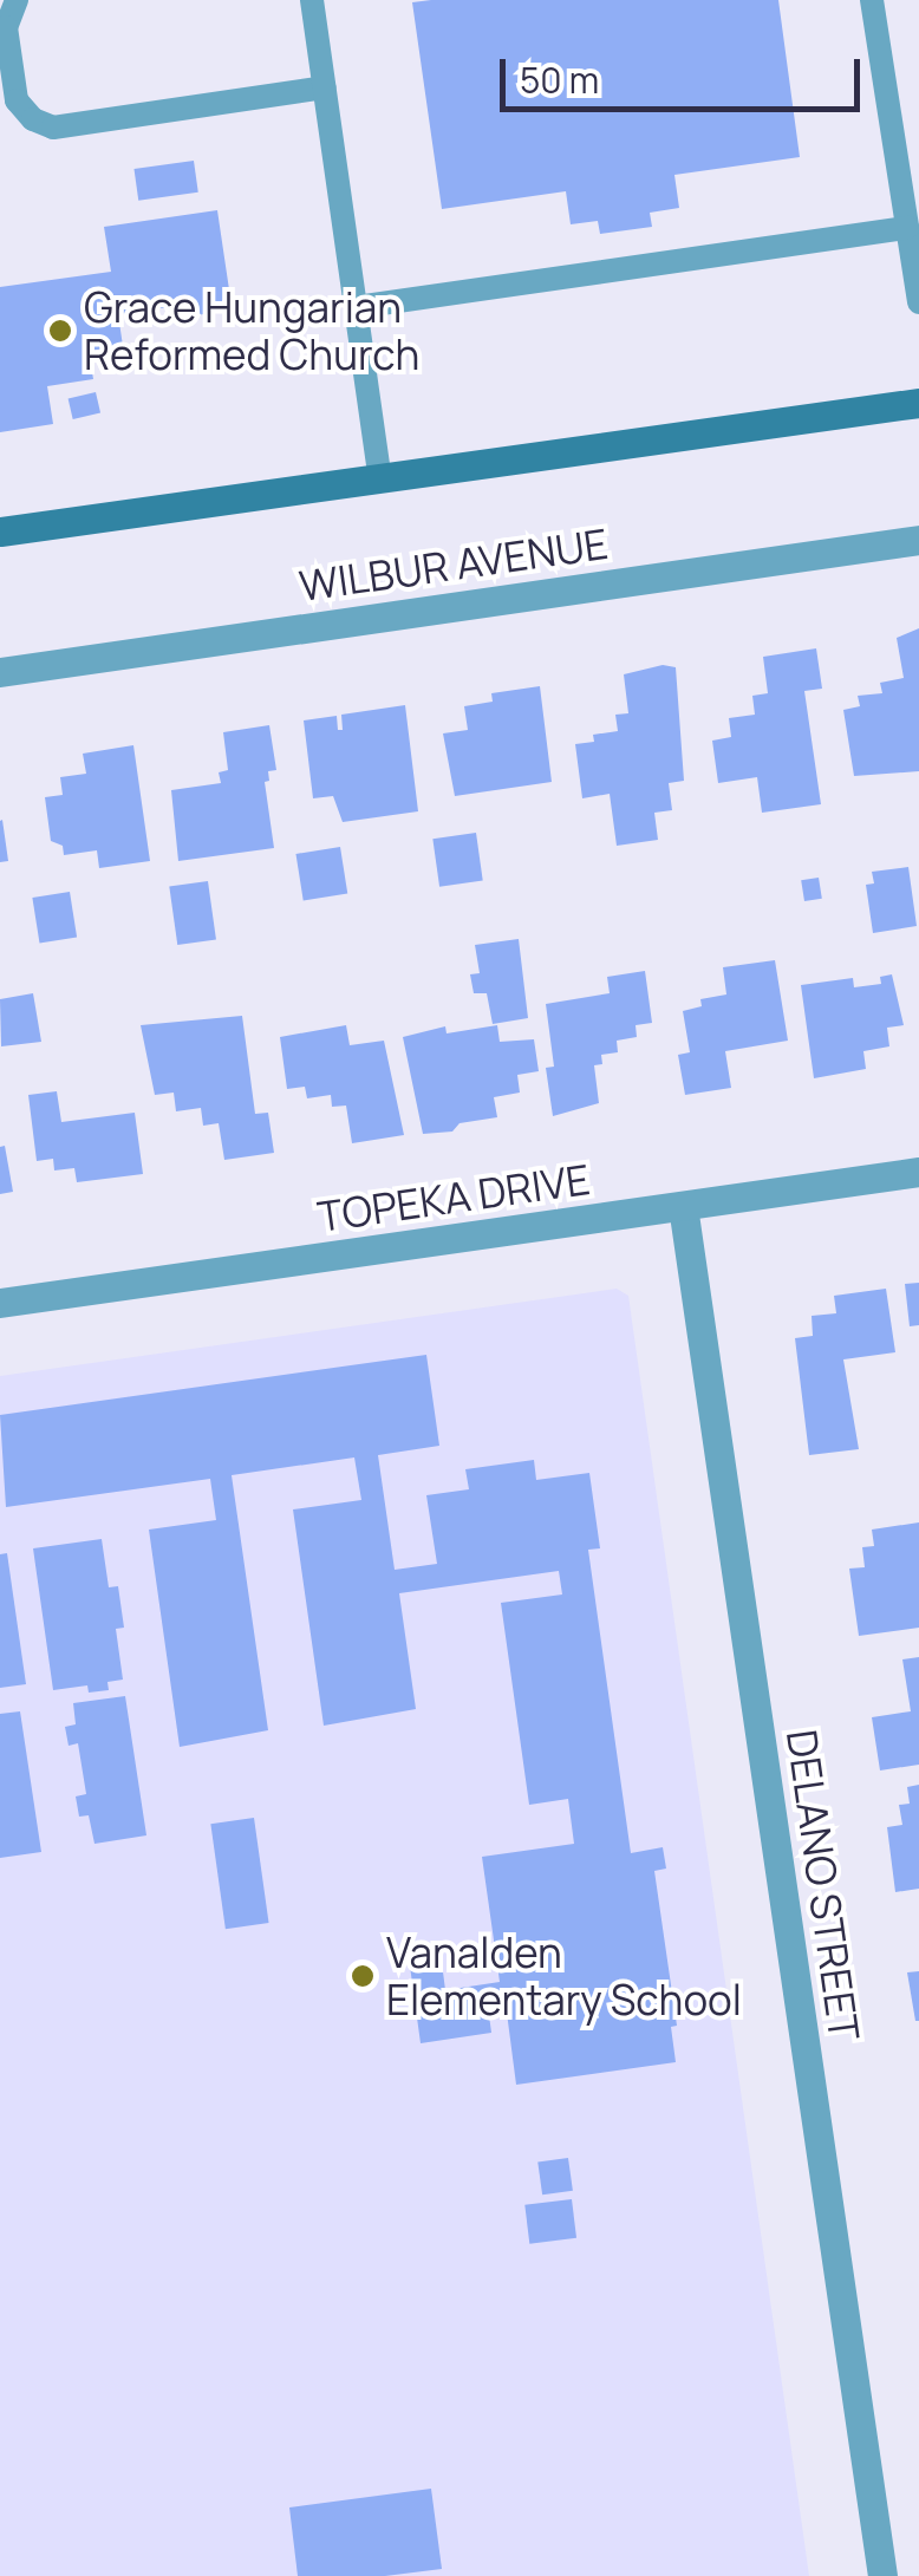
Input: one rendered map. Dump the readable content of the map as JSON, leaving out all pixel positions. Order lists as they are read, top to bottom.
{
  "streets": {
    "street": ["WILBUR AVENUE", "TOPEKA DRIVE", "DELANO STREET"]
  },
  "crossings": [
    ["TOPEKA DRIVE", "DELANO STREET"]
  ],
  "places": ["Grace Hungarian Reformed Church", "Vanalden Elementary School"],
  "scale_bar": "50 m"
}
